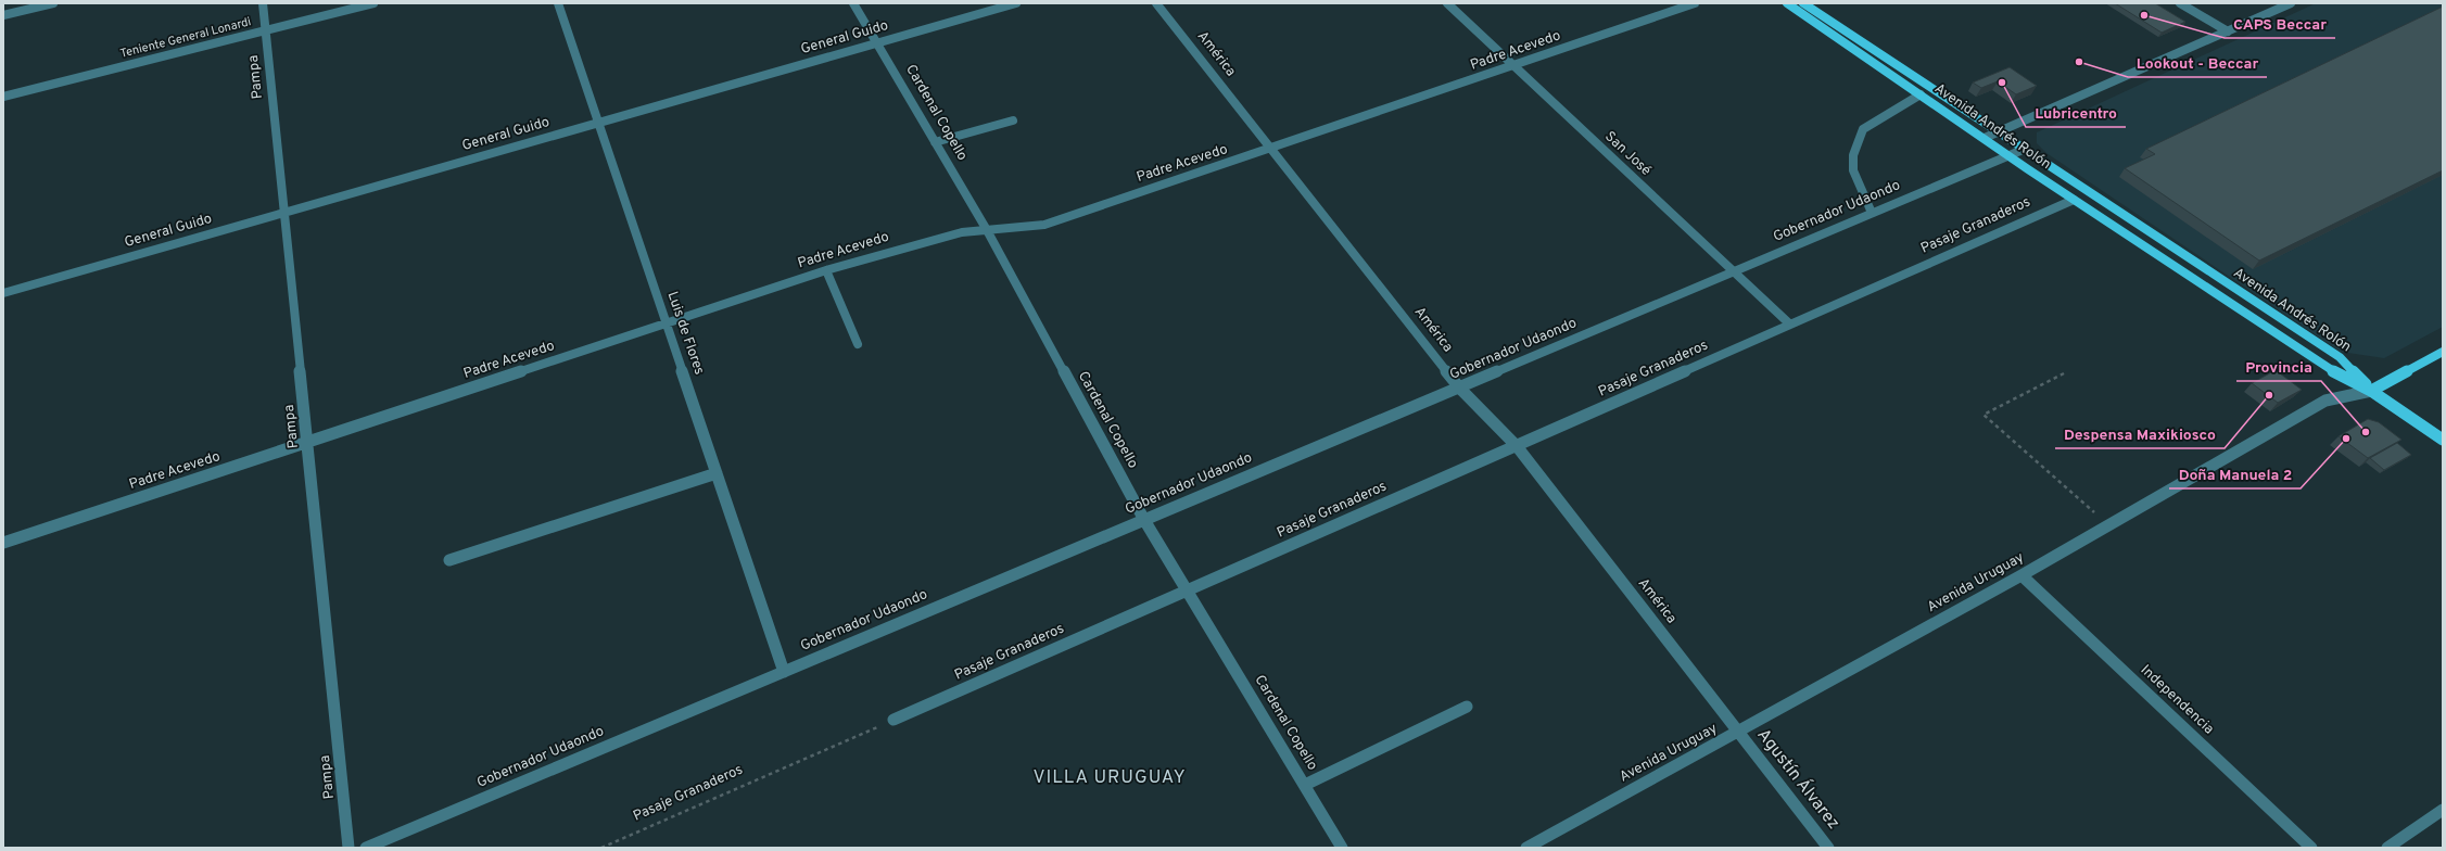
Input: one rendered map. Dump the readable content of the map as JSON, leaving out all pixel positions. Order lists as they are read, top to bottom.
{
  "streets": {
    "main road": ["Avenida Andrés Rolón", "Avenida Uruguay"],
    "street": [
      "Teniente General Lonardi",
      "General Guido",
      "Padre Acevedo",
      "América",
      "Pampa",
      "Cardenal Copello",
      "San José",
      "Gobernador Udaondo",
      "Pasaje Granaderos",
      "Luis de Flores",
      "Independencia",
      "Agustín Álvarez"
    ]
  },
  "crossings": [
    ["Teniente General Lonardi", "Pampa"],
    ["General Guido", "Pampa"],
    ["General Guido", "Cardenal Copello"],
    ["General Guido", "Luis de Flores"],
    ["Padre Acevedo", "América"],
    ["Padre Acevedo", "Pampa"],
    ["Padre Acevedo", "Cardenal Copello"],
    ["Padre Acevedo", "San José"],
    ["Padre Acevedo", "Luis de Flores"],
    ["América", "Gobernador Udaondo"],
    ["América", "Pasaje Granaderos"],
    ["América", "Avenida Uruguay"],
    ["América", "Agustín Álvarez"],
    ["Cardenal Copello", "Gobernador Udaondo"],
    ["Cardenal Copello", "Pasaje Granaderos"],
    ["Avenida Andrés Rolón", "Gobernador Udaondo"],
    ["Avenida Andrés Rolón", "Pasaje Granaderos"],
    ["Avenida Andrés Rolón", "Avenida Uruguay"],
    ["San José", "Gobernador Udaondo"],
    ["San José", "Pasaje Granaderos"],
    ["Gobernador Udaondo", "Luis de Flores"],
    ["Avenida Uruguay", "Independencia"],
    ["Avenida Uruguay", "Agustín Álvarez"]
  ],
  "districts": ["VILLA URUGUAY"],
  "places": [
    "CAPS Beccar",
    "Lookout - Beccar",
    "Lubricentro",
    "Despensa Maxikiosco",
    "Provincia",
    "Doña Manuela 2"
  ]
}
